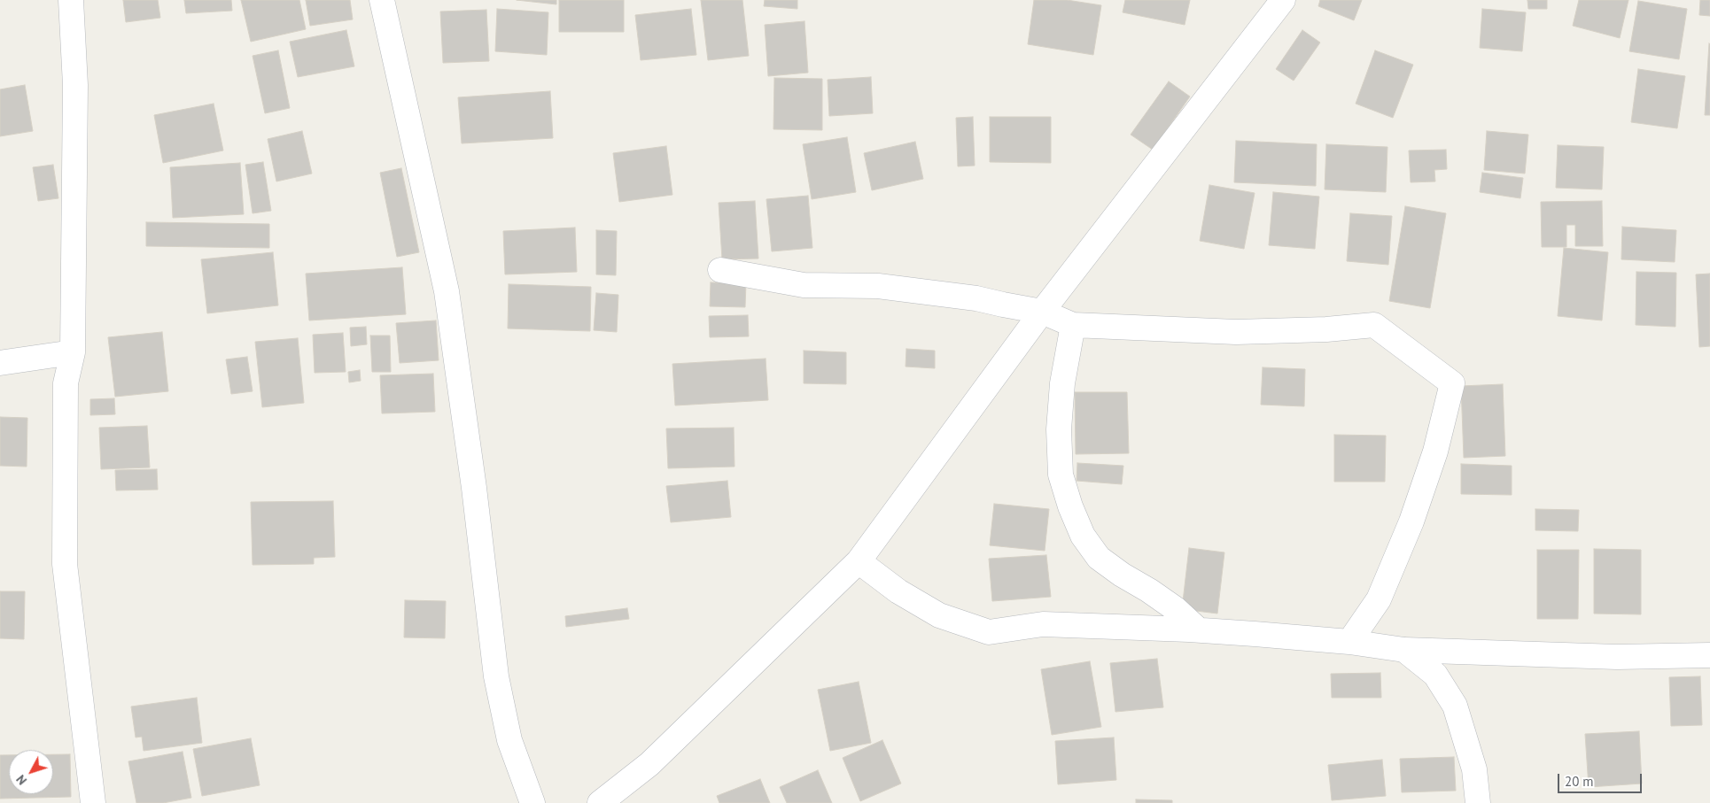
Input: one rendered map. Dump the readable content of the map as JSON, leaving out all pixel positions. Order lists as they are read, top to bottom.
{
  "scale_bar": "20 m",
  "north": "bottom left"
}
